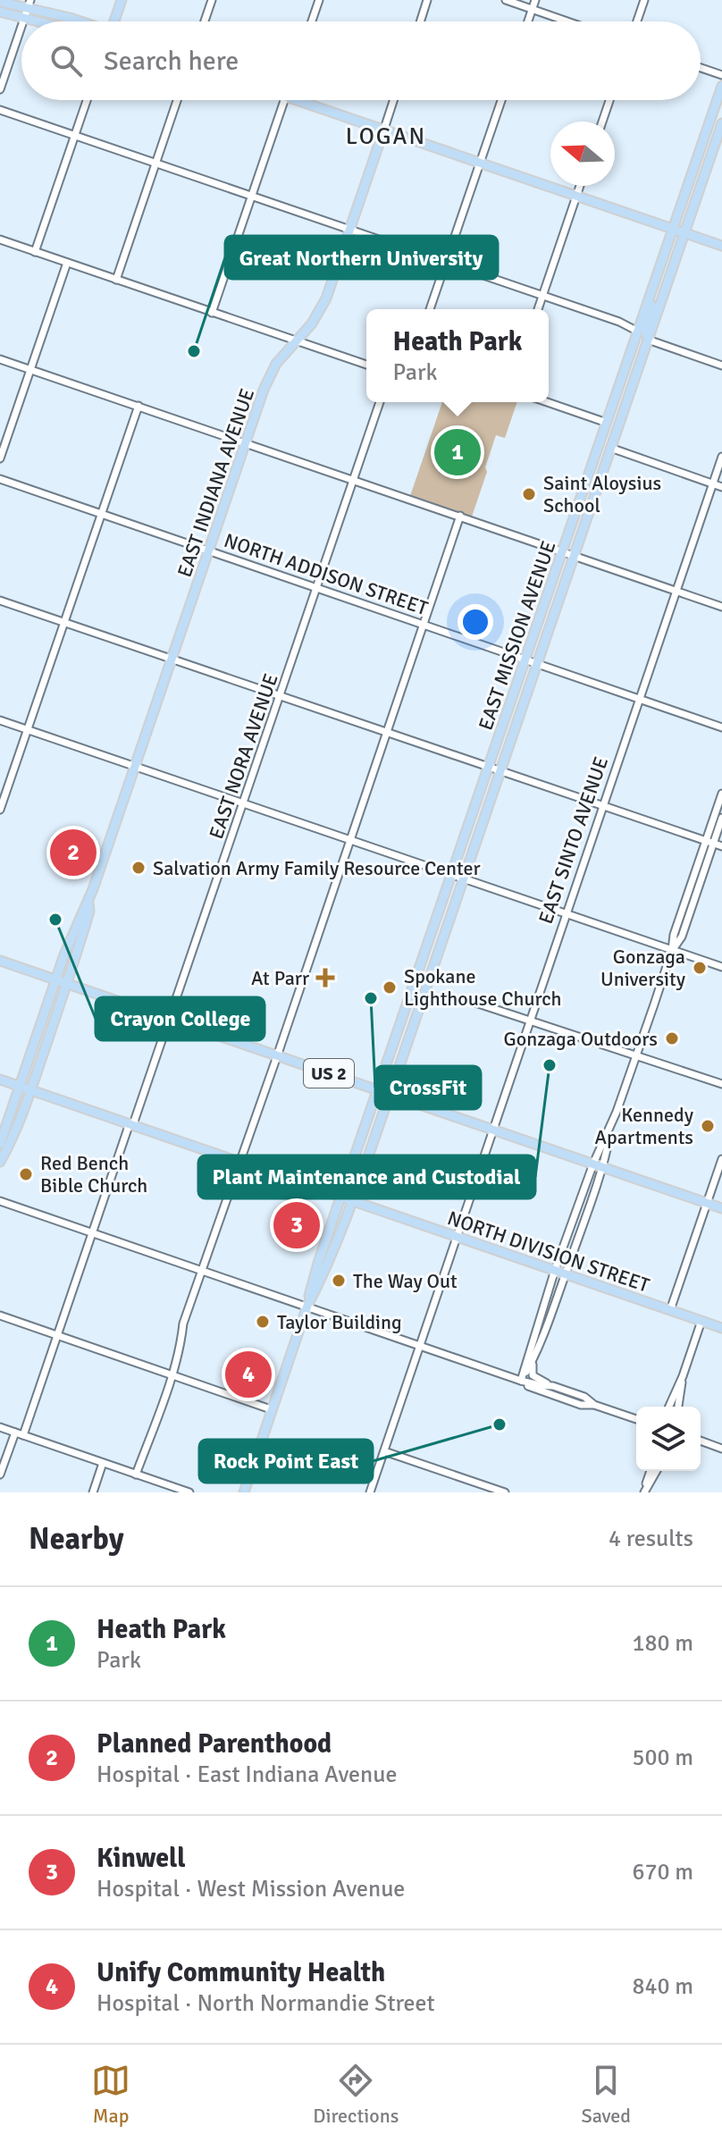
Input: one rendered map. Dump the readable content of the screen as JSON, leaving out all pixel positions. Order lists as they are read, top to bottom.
{
  "streets": {
    "main road": [
      "EAST INDIANA AVENUE",
      "EAST MISSION AVENUE",
      "US 2",
      "NORTH DIVISION STREET"
    ],
    "street": ["NORTH ADDISON STREET", "EAST NORA AVENUE", "EAST SINTO AVENUE"]
  },
  "crossings": [
    ["EAST INDIANA AVENUE", "NORTH ADDISON STREET"],
    ["EAST INDIANA AVENUE", "US 2"],
    ["EAST INDIANA AVENUE", "NORTH DIVISION STREET"],
    ["NORTH ADDISON STREET", "EAST MISSION AVENUE"],
    ["NORTH ADDISON STREET", "EAST NORA AVENUE"],
    ["NORTH ADDISON STREET", "EAST SINTO AVENUE"],
    ["EAST MISSION AVENUE", "US 2"],
    ["EAST MISSION AVENUE", "NORTH DIVISION STREET"],
    ["EAST NORA AVENUE", "US 2"],
    ["EAST NORA AVENUE", "NORTH DIVISION STREET"],
    ["EAST SINTO AVENUE", "US 2"],
    ["EAST SINTO AVENUE", "NORTH DIVISION STREET"]
  ],
  "districts": ["LOGAN"],
  "places": {
    "other": [
      "Great Northern University",
      "Saint Aloysius School",
      "Salvation Army Family Resource Center",
      "Crayon College",
      "Gonzaga University",
      "Spokane Lighthouse Church",
      "CrossFit",
      "Gonzaga Outdoors",
      "Plant Maintenance and Custodial",
      "Kennedy Apartments",
      "Red Bench Bible Church",
      "The Way Out",
      "Taylor Building",
      "Rock Point East"
    ],
    "health": ["At Parr"]
  },
  "north": "left",
  "page": {
    "search": "Search here",
    "popup": ["Heath Park", "Park"],
    "pins": [
      "1",
      "2",
      "3",
      "4"
    ],
    "heading": ["Nearby", "4 results"],
    "list": [
      {
        "mark": "1",
        "name": "Heath Park",
        "note": "Park",
        "value": "180 m"
      },
      {
        "mark": "2",
        "name": "Planned Parenthood",
        "note": "Hospital · East Indiana Avenue",
        "value": "500 m"
      },
      {
        "mark": "3",
        "name": "Kinwell",
        "note": "Hospital · West Mission Avenue",
        "value": "670 m"
      },
      {
        "mark": "4",
        "name": "Unify Community Health",
        "note": "Hospital · North Normandie Street",
        "value": "840 m"
      }
    ],
    "nav": ["Map", "Directions", "Saved"]
  }
}
